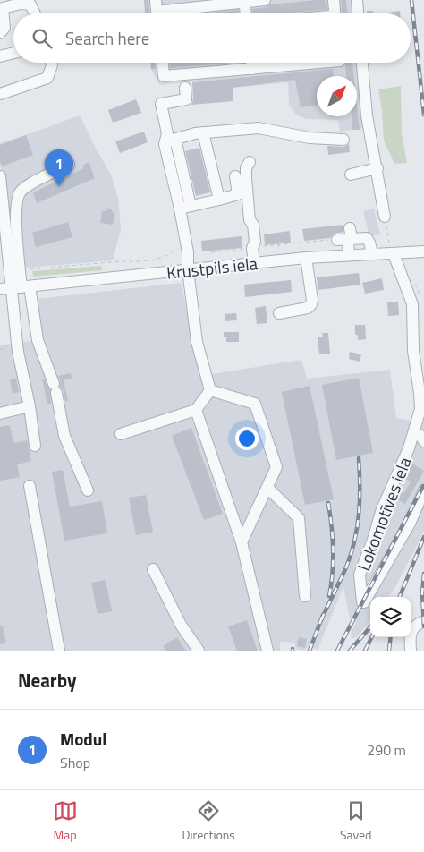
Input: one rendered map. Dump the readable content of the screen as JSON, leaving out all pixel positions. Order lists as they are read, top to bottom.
{
  "streets": {
    "street": ["Krustpils iela", "Lokomotīves iela"]
  },
  "crossings": [
    ["Krustpils iela", "Lokomotīves iela"]
  ],
  "north": "top right",
  "page": {
    "search": "Search here",
    "pins": "1",
    "heading": "Nearby",
    "list": [
      {
        "mark": "1",
        "name": "Modul",
        "note": "Shop",
        "value": "290 m"
      }
    ],
    "nav": ["Map", "Directions", "Saved"]
  }
}
